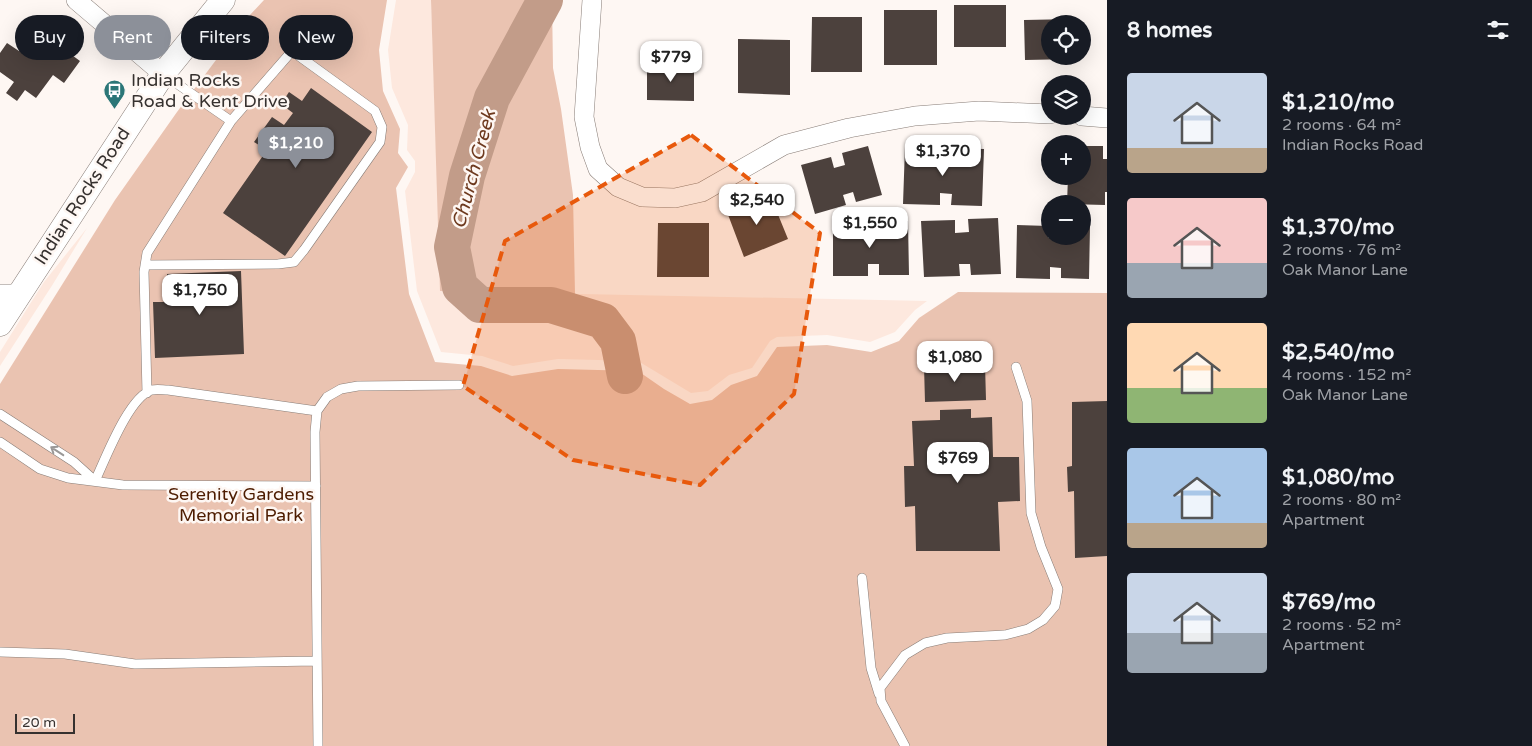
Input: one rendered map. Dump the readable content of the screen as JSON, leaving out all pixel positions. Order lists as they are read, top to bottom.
{
  "streets": {
    "street": ["Indian Rocks Road"]
  },
  "water": ["Church Creek"],
  "parks": ["Serenity Gardens Memorial Park"],
  "places": {
    "bus stop": ["Indian Rocks Road & Kent Drive"]
  },
  "scale_bar": "20 m",
  "page": {
    "heading": "8 homes",
    "map_buttons": ["+", "−"],
    "chip": [
      "Buy",
      "Rent",
      "Filters",
      "New"
    ],
    "price": [
      "$779",
      "$1,210",
      "$1,370",
      "$2,540",
      "$1,550",
      "$1,750",
      "$1,080",
      "$769"
    ],
    "list": [
      {
        "name": "$1,210/mo",
        "note": "2 rooms · 64 m² · Indian Rocks Road"
      },
      {
        "name": "$1,370/mo",
        "note": "2 rooms · 76 m² · Oak Manor Lane"
      },
      {
        "name": "$2,540/mo",
        "note": "4 rooms · 152 m² · Oak Manor Lane"
      },
      {
        "name": "$1,080/mo",
        "note": "2 rooms · 80 m² · Apartment"
      },
      {
        "name": "$769/mo",
        "note": "2 rooms · 52 m² · Apartment"
      }
    ],
    "scale": "20 m"
  }
}
